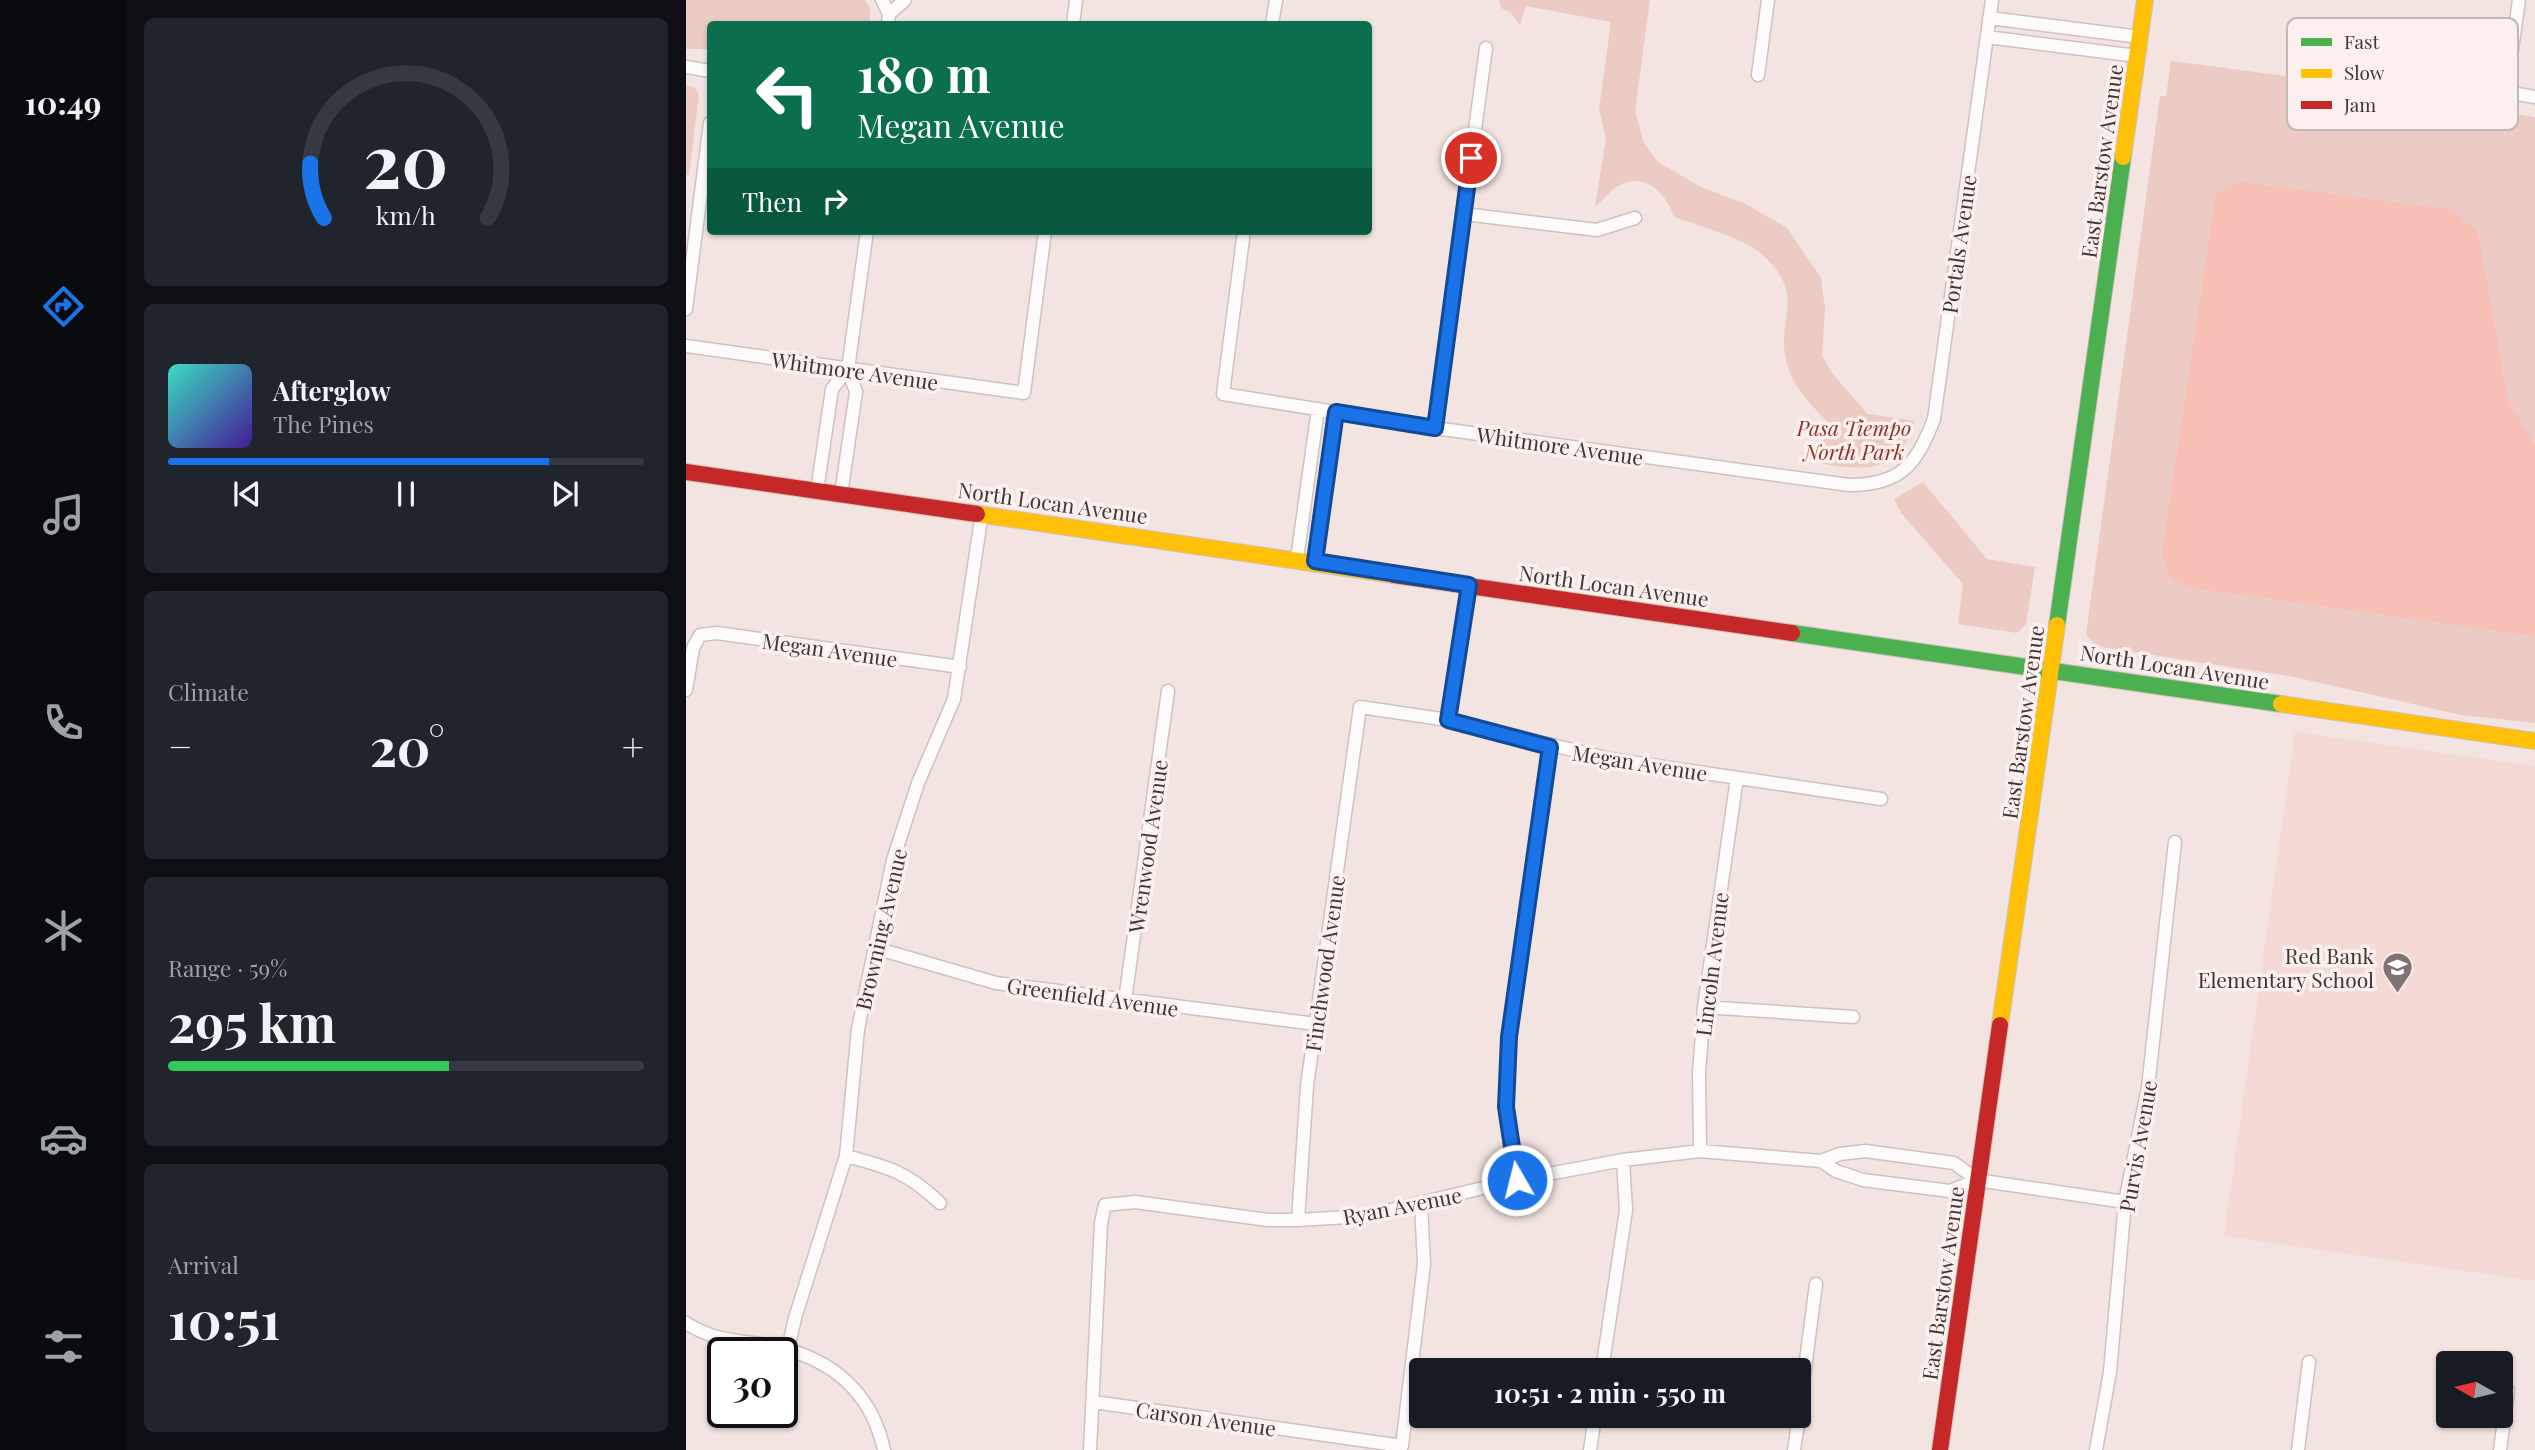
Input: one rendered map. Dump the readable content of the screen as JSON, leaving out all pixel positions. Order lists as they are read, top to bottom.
{
  "streets": {
    "street": [
      "East Barstow Avenue",
      "Portals Avenue",
      "Whitmore Avenue",
      "North Locan Avenue",
      "Megan Avenue",
      "Wrenwood Avenue",
      "Browning Avenue",
      "Finchwood Avenue",
      "Lincoln Avenue",
      "Greenfield Avenue",
      "Purvis Avenue",
      "Ryan Avenue",
      "Carson Avenue"
    ]
  },
  "crossings": [
    ["East Barstow Avenue", "North Locan Avenue"],
    ["East Barstow Avenue", "Ryan Avenue"],
    ["Portals Avenue", "Whitmore Avenue"],
    ["North Locan Avenue", "Browning Avenue"],
    ["Megan Avenue", "Browning Avenue"],
    ["Megan Avenue", "Finchwood Avenue"],
    ["Megan Avenue", "Lincoln Avenue"],
    ["Wrenwood Avenue", "Greenfield Avenue"],
    ["Browning Avenue", "Greenfield Avenue"],
    ["Finchwood Avenue", "Greenfield Avenue"],
    ["Finchwood Avenue", "Ryan Avenue"],
    ["Lincoln Avenue", "Ryan Avenue"],
    ["Ryan Avenue", "Carson Avenue"]
  ],
  "parks": ["Pasa Tiempo North Park"],
  "places": {
    "school or university": ["Red Bank Elementary School"]
  },
  "legend": ["Fast", "Slow", "Jam"],
  "north": "left",
  "page": {
    "tabs": "10:49",
    "turn": ["180 m", "Megan Avenue"],
    "then": "Then",
    "song": ["Afterglow", "The Pines"],
    "tile": [
      "Climate",
      ["Range · 59%", "295 km"],
      ["Arrival", "10:51"]
    ],
    "heat": ["−", "20°", "+"],
    "limit": "30",
    "trip": "10:51 · 2 min · 550 m",
    "gauge": ["20", "km/h"]
  }
}
